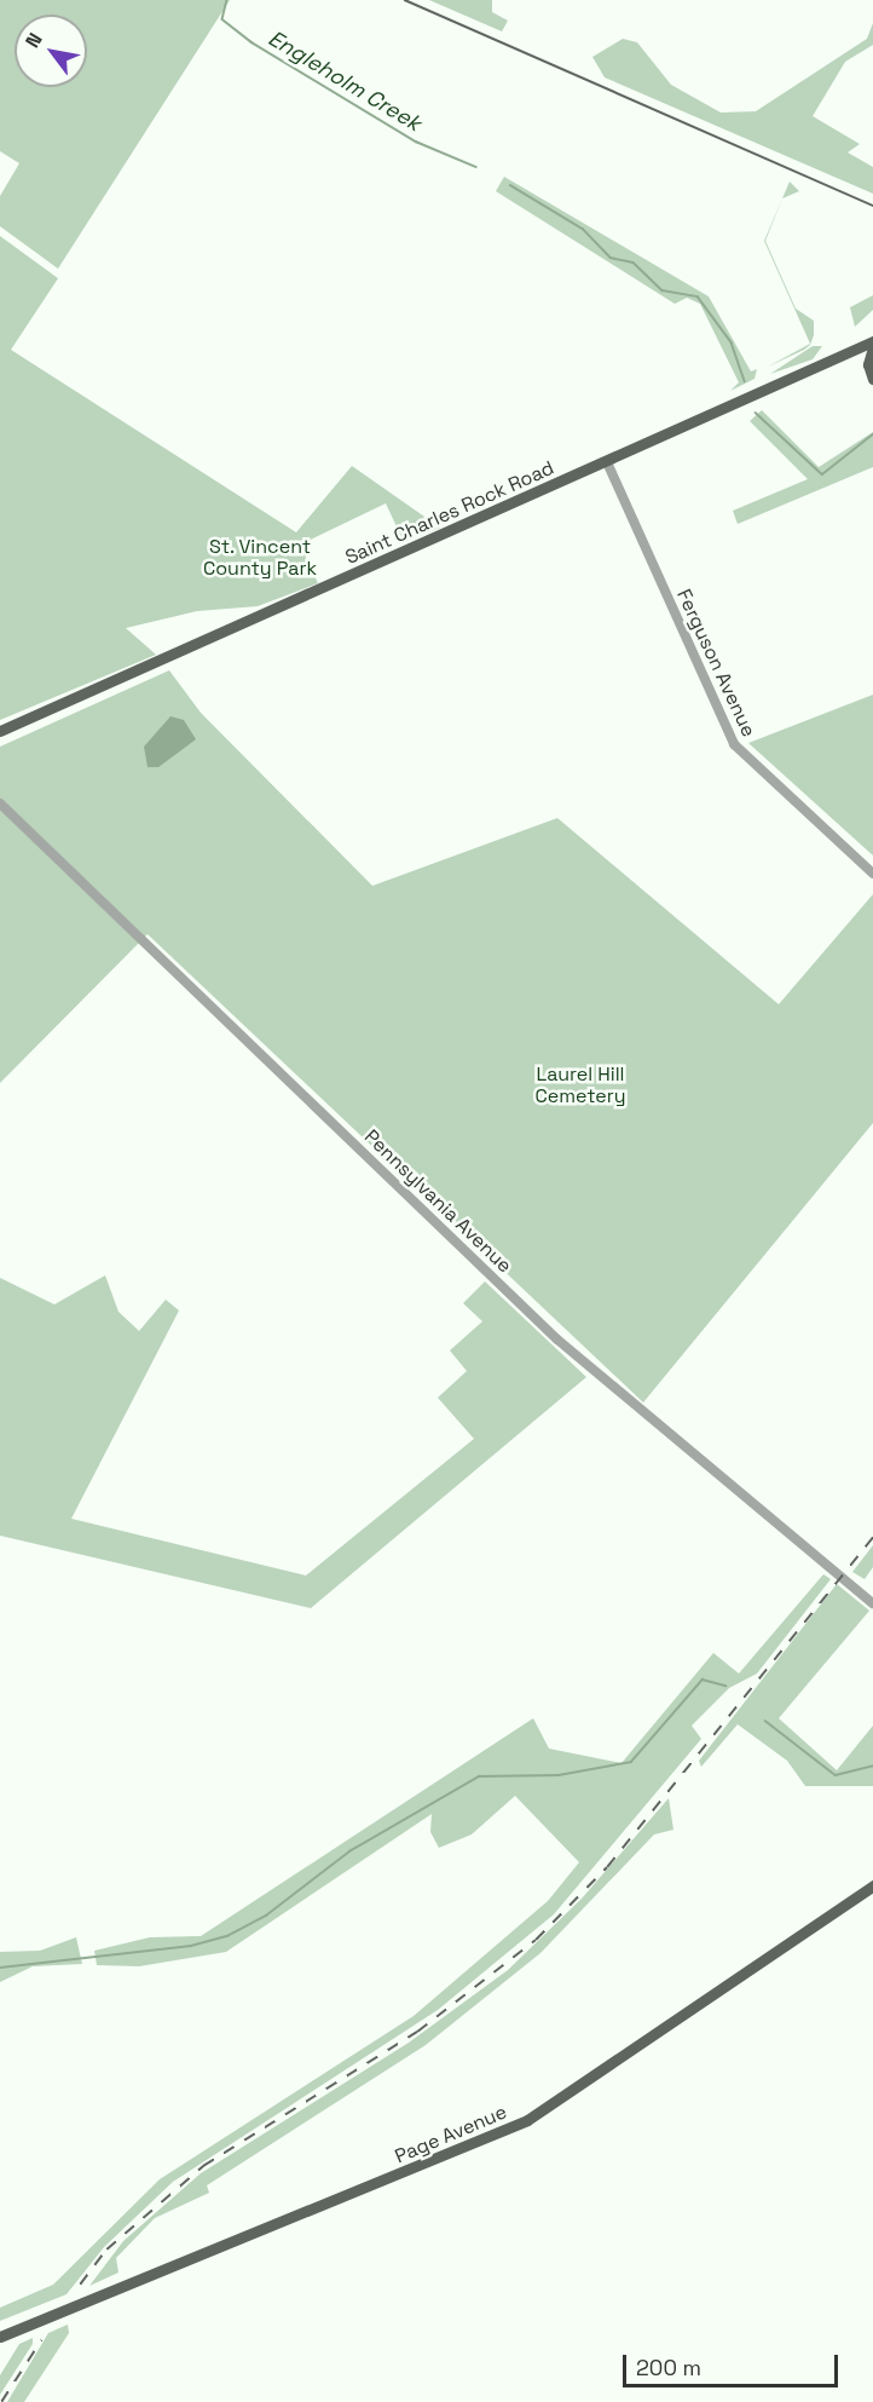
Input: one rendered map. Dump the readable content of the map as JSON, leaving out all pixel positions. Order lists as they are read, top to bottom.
{
  "streets": {
    "main road": ["Saint Charles Rock Road", "Page Avenue"],
    "street": ["Ferguson Avenue", "Pennsylvania Avenue"]
  },
  "crossings": [
    ["Saint Charles Rock Road", "Ferguson Avenue"]
  ],
  "water": ["Engleholm Creek"],
  "parks": ["St. Vincent County Park", "Laurel Hill Cemetery"],
  "scale_bar": "200 m",
  "north": "top left"
}
